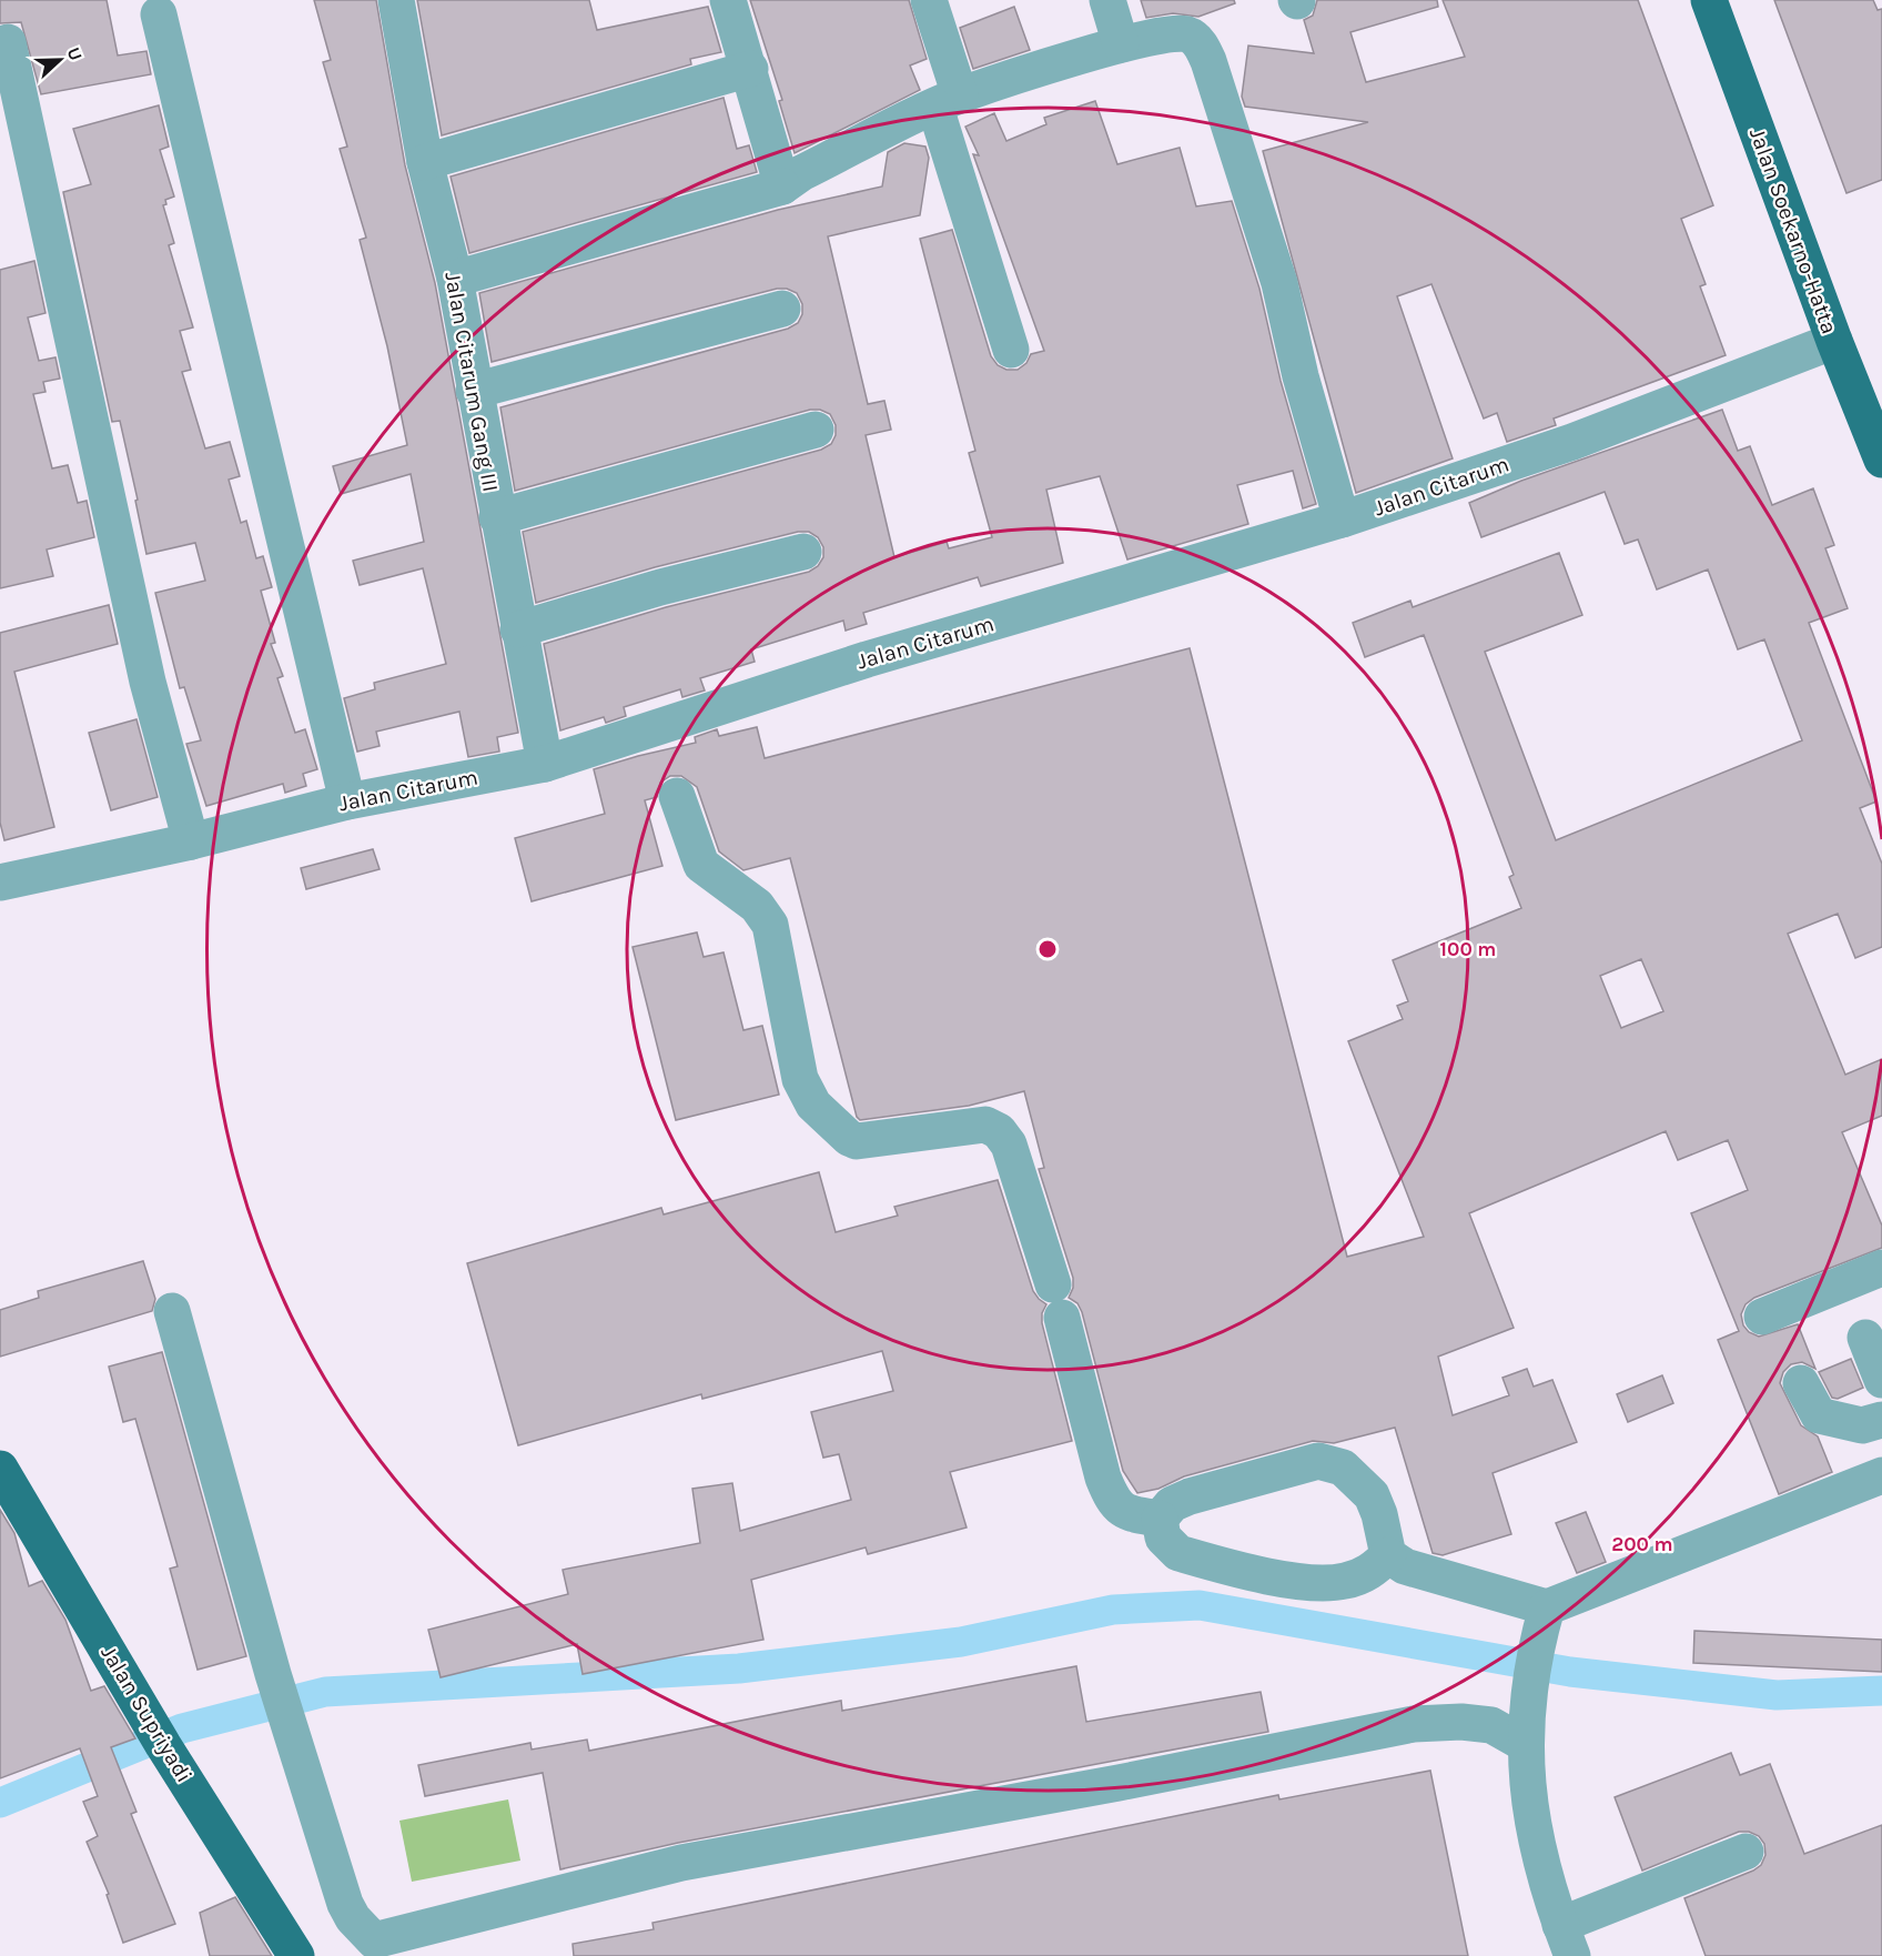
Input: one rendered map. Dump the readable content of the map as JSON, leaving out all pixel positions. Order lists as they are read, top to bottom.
{
  "streets": {
    "main road": ["Jalan Soekarno-Hatta", "Jalan Supriyadi"],
    "street": ["Jalan Citarum Gang III", "Jalan Citarum"]
  },
  "crossings": [
    ["Jalan Soekarno-Hatta", "Jalan Citarum"],
    ["Jalan Citarum Gang III", "Jalan Citarum"]
  ],
  "north": "right",
  "rings": ["100 m", "200 m"]
}
